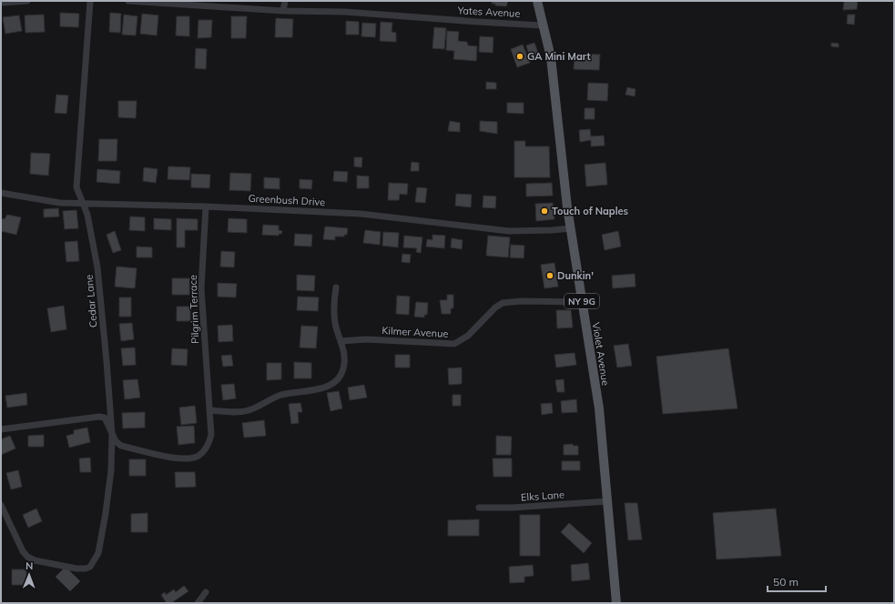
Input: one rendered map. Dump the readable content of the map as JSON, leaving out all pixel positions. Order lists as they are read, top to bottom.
{
  "streets": {
    "main road": ["NY 9G", "Violet Avenue"],
    "street": [
      "Yates Avenue",
      "Greenbush Drive",
      "Cedar Lane",
      "Pilgrim Terrace",
      "Kilmer Avenue",
      "Elks Lane"
    ]
  },
  "crossings": [
    ["Yates Avenue", "Violet Avenue"],
    ["Greenbush Drive", "Cedar Lane"],
    ["Greenbush Drive", "Pilgrim Terrace"],
    ["Greenbush Drive", "Violet Avenue"],
    ["Cedar Lane", "Pilgrim Terrace"],
    ["Kilmer Avenue", "Violet Avenue"],
    ["Violet Avenue", "Elks Lane"]
  ],
  "places": ["GA Mini Mart", "Touch of Naples", "Dunkin'"],
  "scale_bar": "50 m",
  "north": "top"
}
